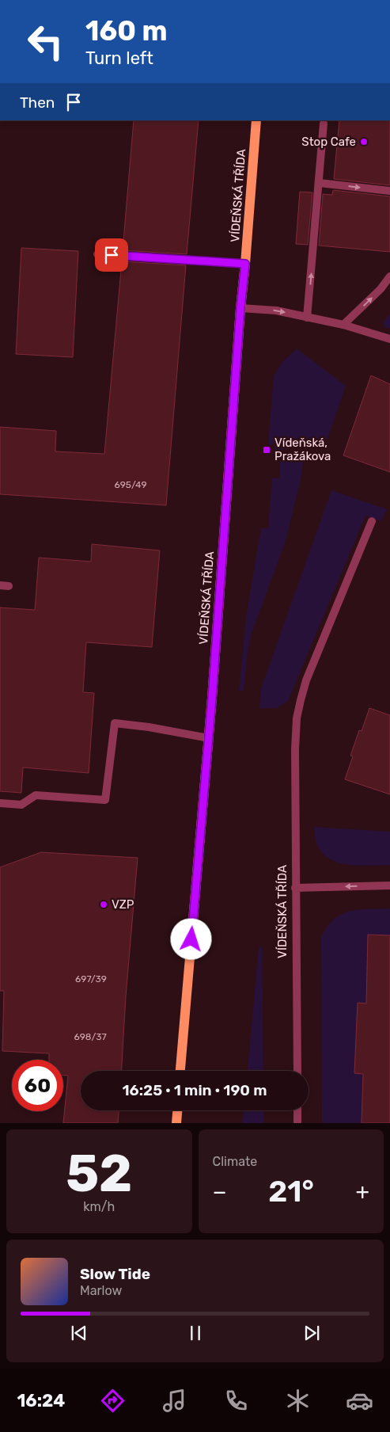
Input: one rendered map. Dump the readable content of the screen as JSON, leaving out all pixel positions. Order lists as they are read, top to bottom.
{
  "streets": {
    "main road": ["VÍDEŇSKÁ TŘÍDA"]
  },
  "places": {
    "other": ["Stop Cafe", "VZP"],
    "transit": ["Vídeňská, Pražákova"]
  },
  "house_numbers": ["695/49", "697/39", "698/37"],
  "page": {
    "turn": ["160 m", "Turn left"],
    "then": "Then",
    "limit": "60",
    "trip": "16:25 · 1 min · 190 m",
    "tile": [
      ["52", "km/h"],
      "Climate"
    ],
    "heat": ["−", "21°", "+"],
    "song": ["Slow Tide", "Marlow"],
    "tabs": "16:24"
  }
}
